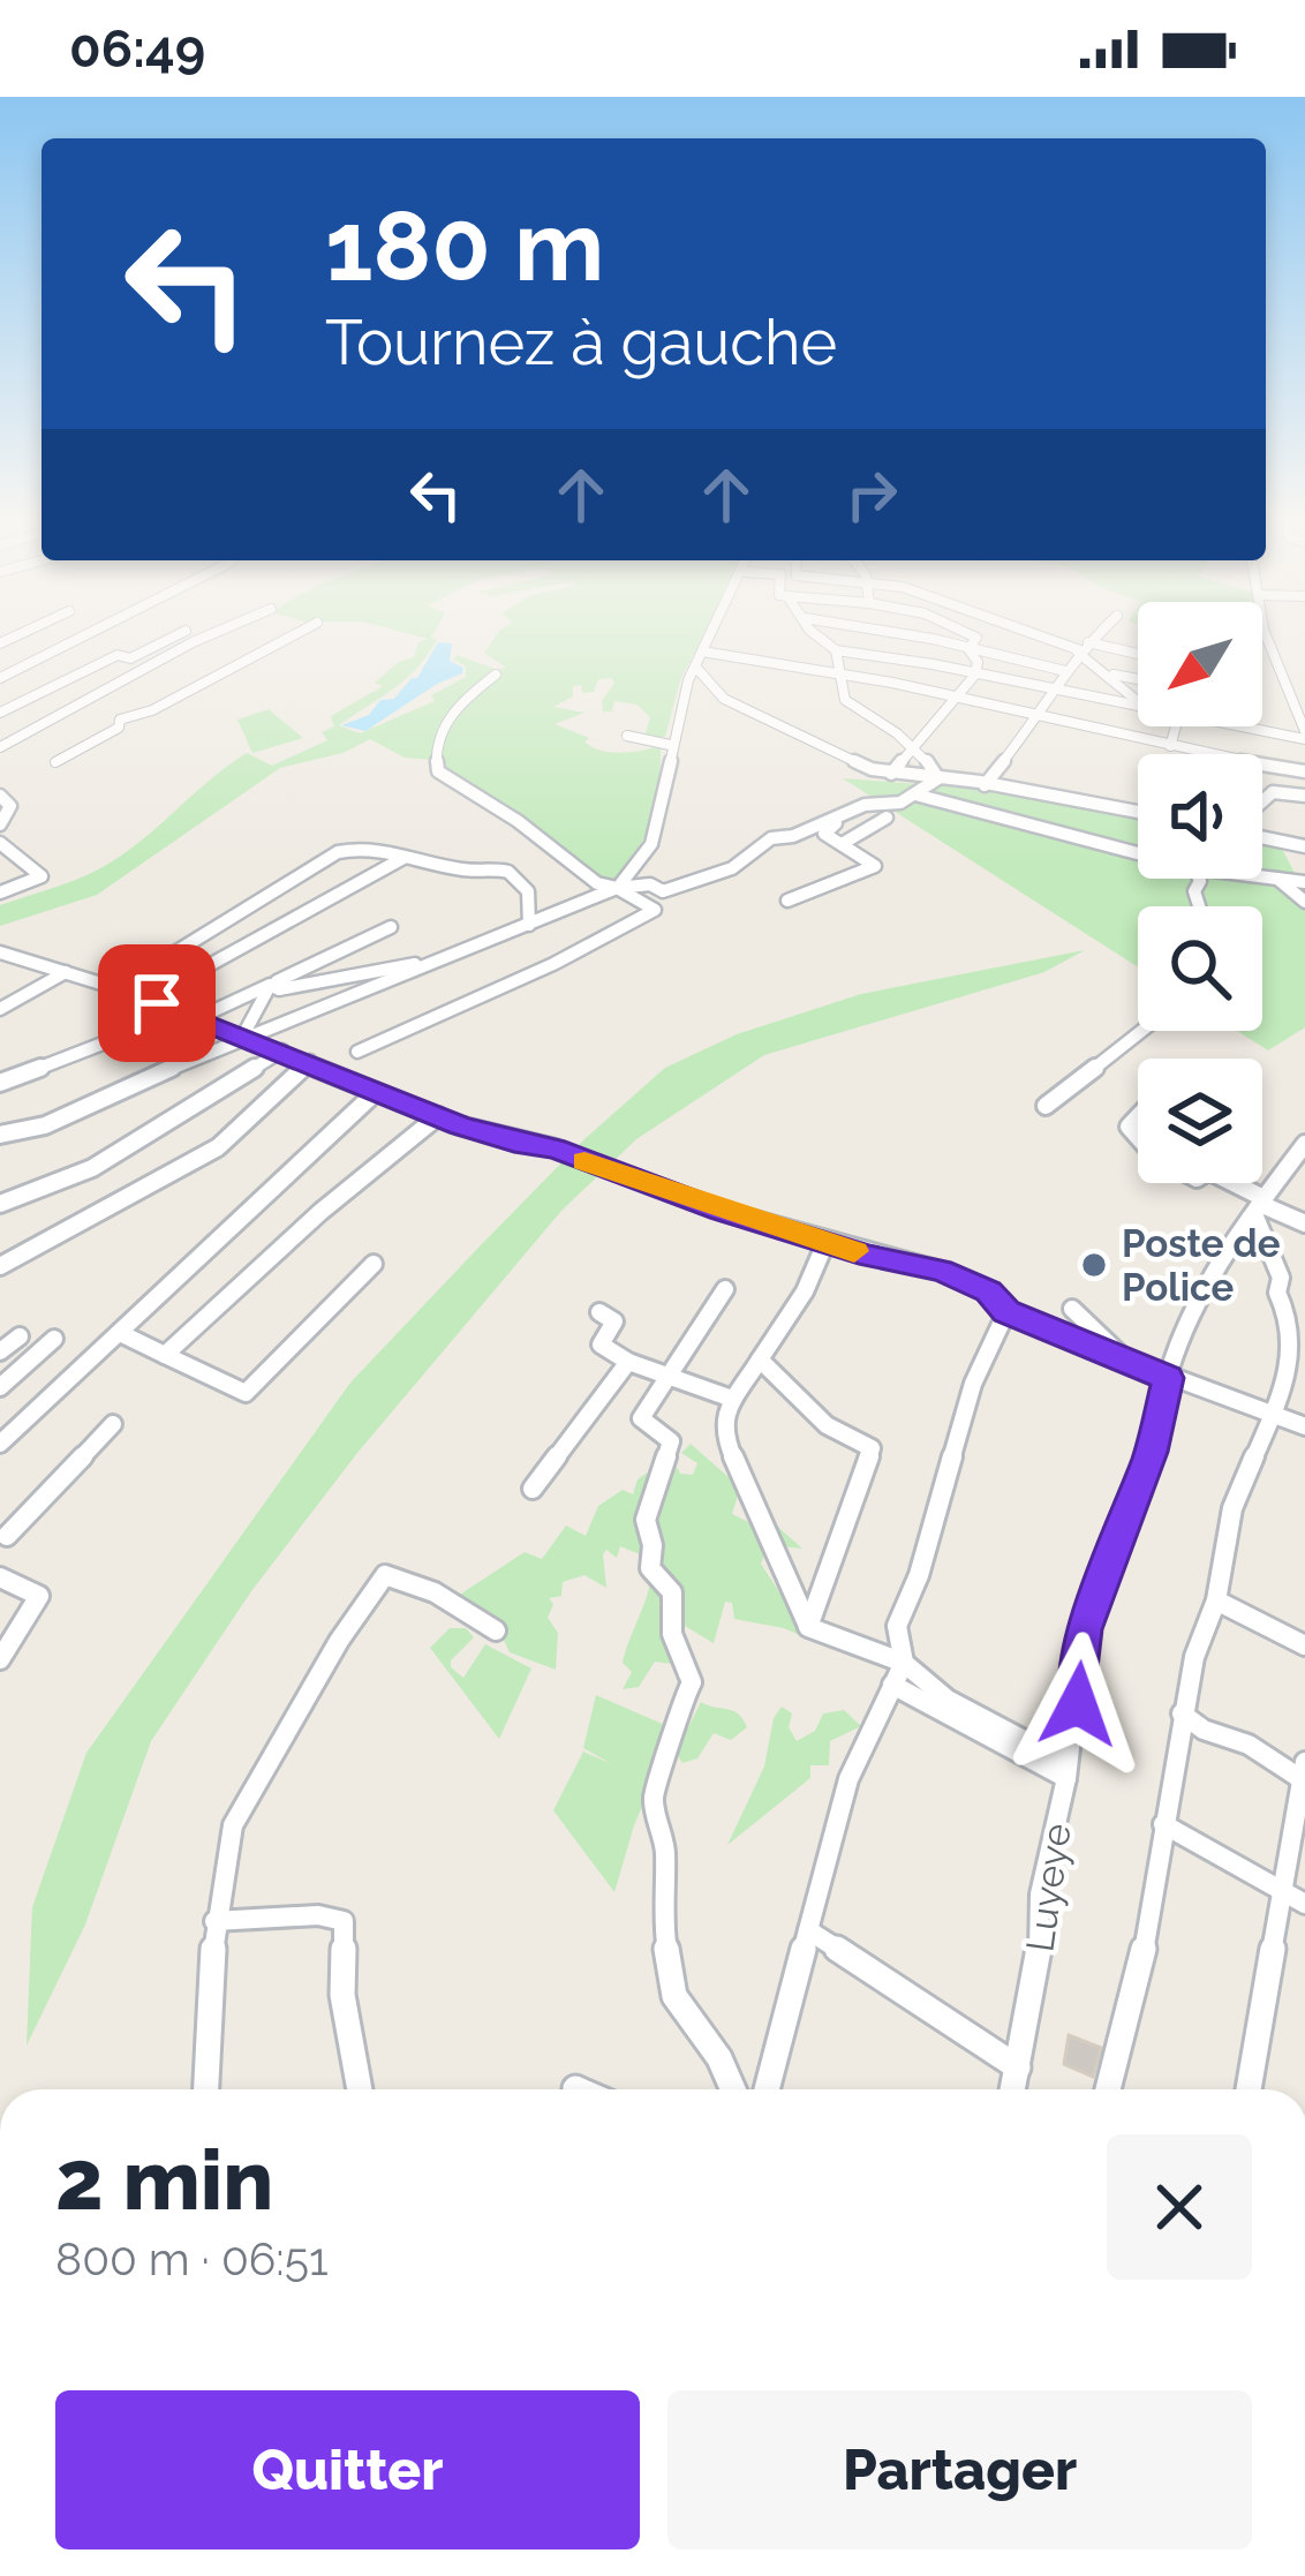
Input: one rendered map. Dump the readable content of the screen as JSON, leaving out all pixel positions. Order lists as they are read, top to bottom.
{
  "streets": {
    "street": ["Luyeye"]
  },
  "places": ["Poste de Police"],
  "north": "bottom left",
  "page": {
    "status": "06:49",
    "turn": ["180 m", "Tournez à gauche"],
    "heading": ["2 min", "800 m · 06:51"],
    "buttons": ["Quitter", "Partager"]
  }
}
